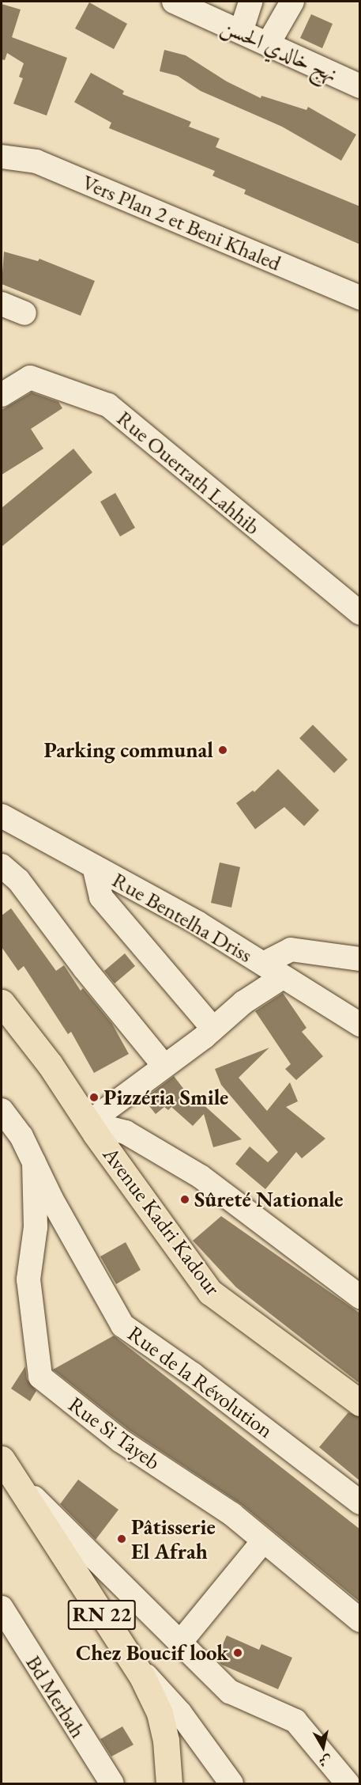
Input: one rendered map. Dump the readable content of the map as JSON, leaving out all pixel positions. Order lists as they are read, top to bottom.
{
  "streets": {
    "main road": ["Avenue Kadri Kadour", "RN 22"],
    "street": [
      "نهج خالدي الحسن",
      "Vers Plan 2 et Beni Khaled",
      "Rue Ouerrath Lahhib",
      "Rue Bentelha Driss",
      "Rue de la Révolution",
      "Rue Si Tayeb",
      "Bd Merbah"
    ]
  },
  "crossings": [
    ["Rue de la Révolution", "Rue Si Tayeb"]
  ],
  "places": [
    "Parking communal",
    "Pizzéria Smile",
    "Sûreté Nationale",
    "Pâtisserie El Afrah",
    "Chez Boucif look"
  ],
  "north": "bottom"
}
